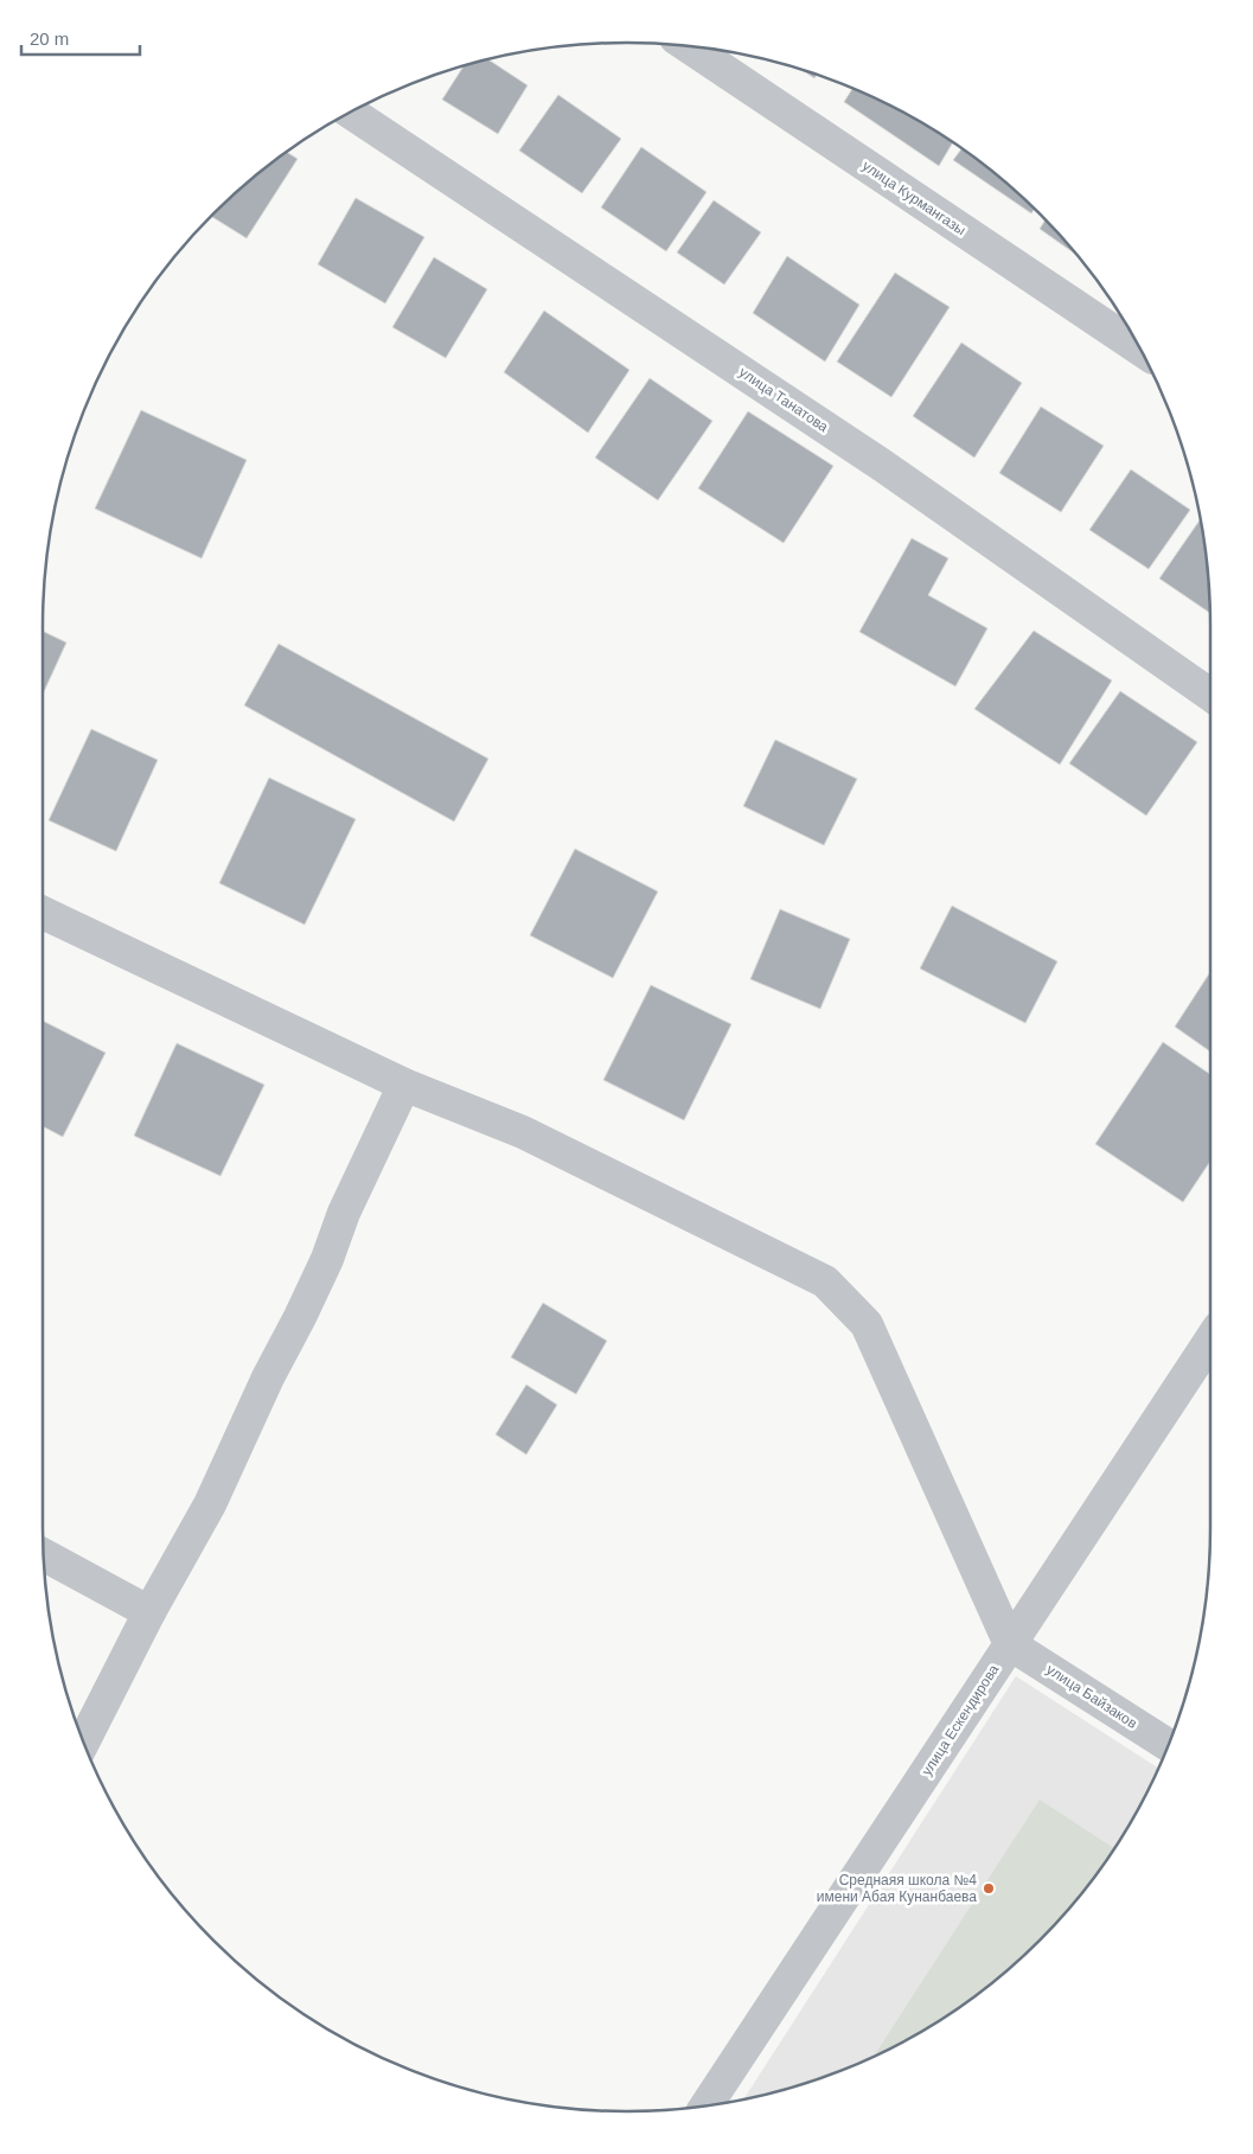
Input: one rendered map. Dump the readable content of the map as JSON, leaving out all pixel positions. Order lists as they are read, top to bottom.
{
  "streets": {
    "street": [
      "улица Курмангазы",
      "улица Танатова",
      "улица Байзаков",
      "улица Ескендирова"
    ]
  },
  "crossings": [
    ["улица Байзаков", "улица Ескендирова"]
  ],
  "places": ["Среднаяя школа №4 имени Абая Кунанбаева"],
  "scale_bar": "20 m"
}
